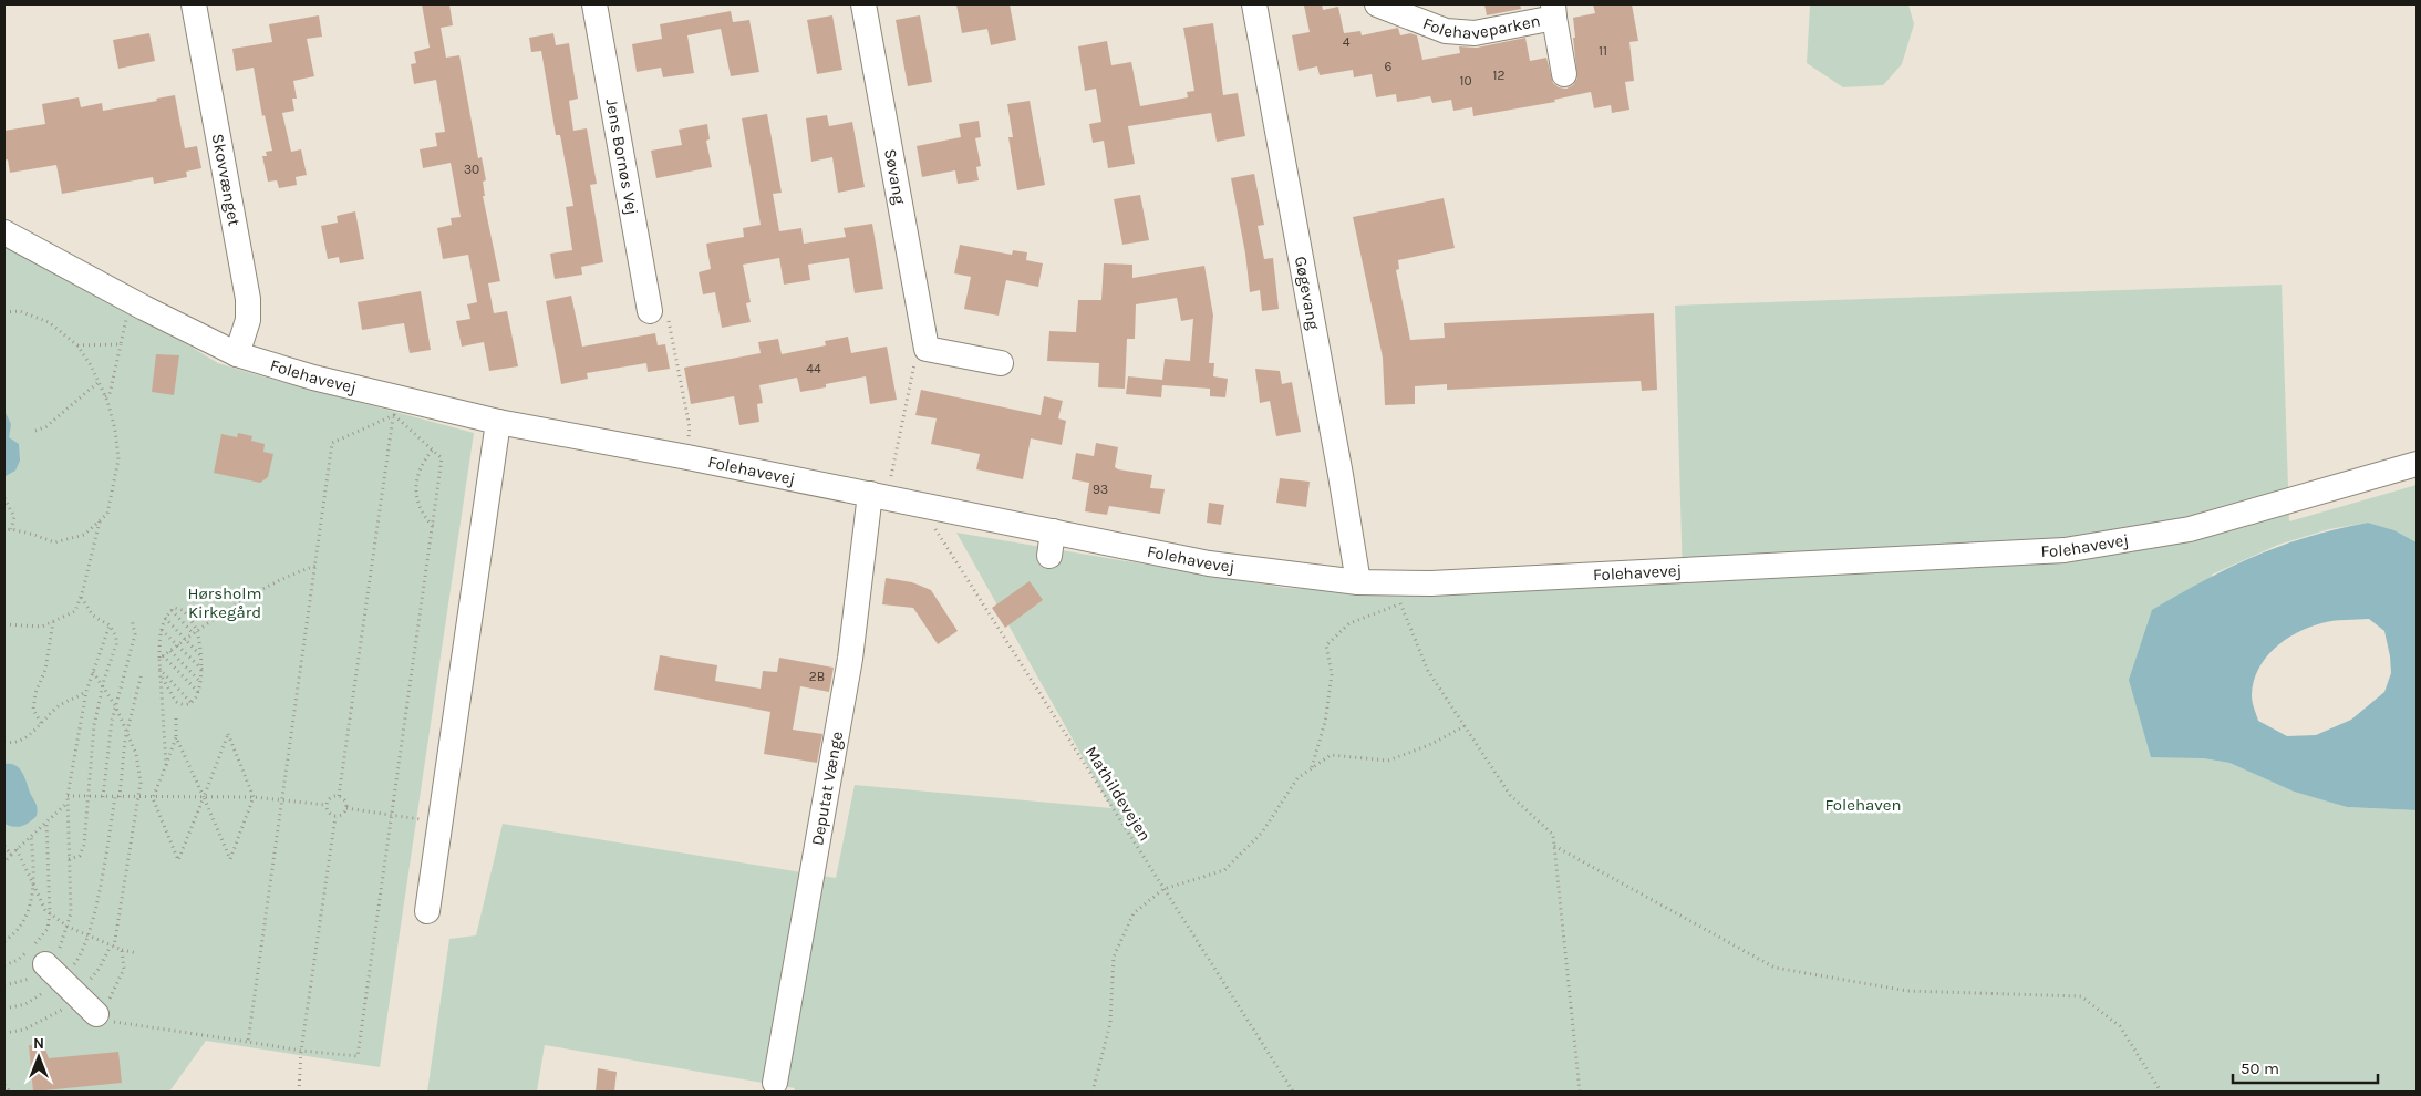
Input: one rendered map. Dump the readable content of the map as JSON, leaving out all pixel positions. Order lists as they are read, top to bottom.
{
  "streets": {
    "street": [
      "Folehaveparken",
      "Jens Bornøs Vej",
      "Søvang",
      "Skovvænget",
      "Gøgevang",
      "Folehavevej",
      "Deputat Vænge"
    ],
    "path": ["Mathildevejen"]
  },
  "crossings": [
    ["Skovvænget", "Folehavevej"],
    ["Gøgevang", "Folehavevej"],
    ["Folehavevej", "Deputat Vænge"],
    ["Folehavevej", "Mathildevejen"]
  ],
  "parks": ["Hørsholm Kirkegård", "Folehaven"],
  "house_numbers": [
    "4",
    "11",
    "6",
    "12",
    "10",
    "30",
    "44",
    "93",
    "2B"
  ],
  "scale_bar": "50 m",
  "north": "top"
}
